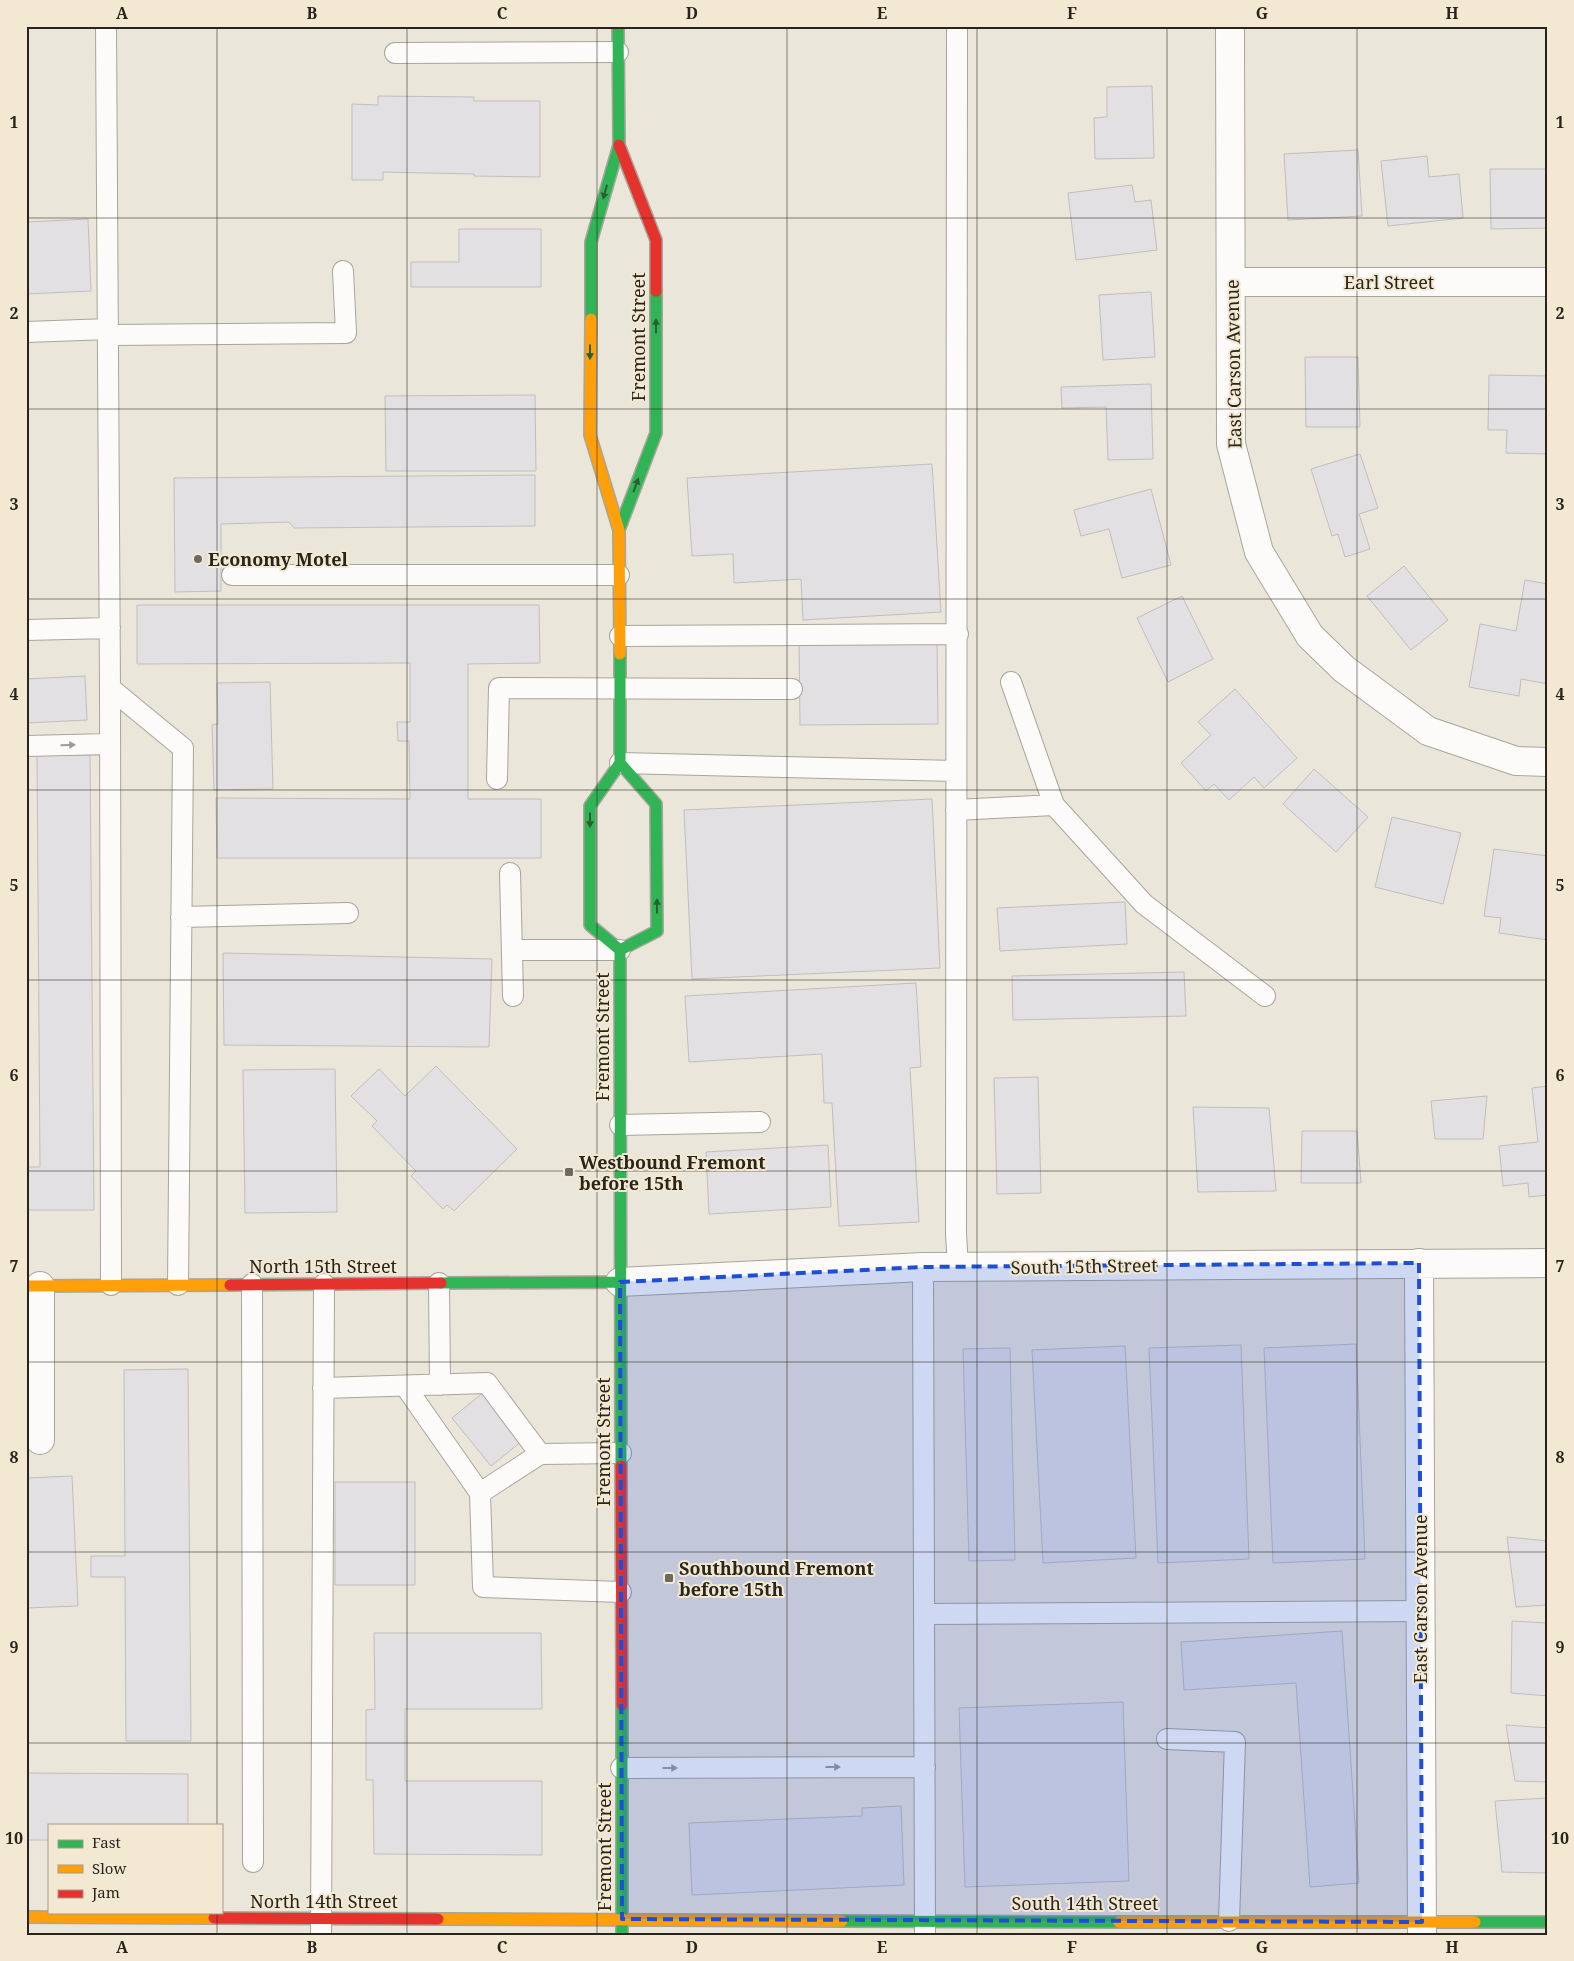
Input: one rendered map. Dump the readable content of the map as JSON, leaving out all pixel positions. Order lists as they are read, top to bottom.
{
  "streets": {
    "main road": [
      "Fremont Street",
      "North 15th Street",
      "North 14th Street",
      "South 14th Street"
    ],
    "street": ["Earl Street", "East Carson Avenue", "South 15th Street"]
  },
  "crossings": [
    ["Earl Street", "East Carson Avenue"],
    ["Fremont Street", "North 15th Street"],
    ["Fremont Street", "South 15th Street"],
    ["Fremont Street", "North 14th Street"],
    ["Fremont Street", "South 14th Street"],
    ["East Carson Avenue", "South 15th Street"],
    ["East Carson Avenue", "South 14th Street"],
    ["North 15th Street", "South 15th Street"],
    ["North 14th Street", "South 14th Street"]
  ],
  "places": {
    "other": ["Economy Motel"],
    "transit": ["Westbound Fremont before 15th", "Southbound Fremont before 15th"]
  },
  "legend": ["Fast", "Slow", "Jam"],
  "grid": {
    "columns": [
      "A",
      "B",
      "C",
      "D",
      "E",
      "F",
      "G",
      "H"
    ],
    "rows": [
      "1",
      "2",
      "3",
      "4",
      "5",
      "6",
      "7",
      "8",
      "9",
      "10"
    ]
  }
}
